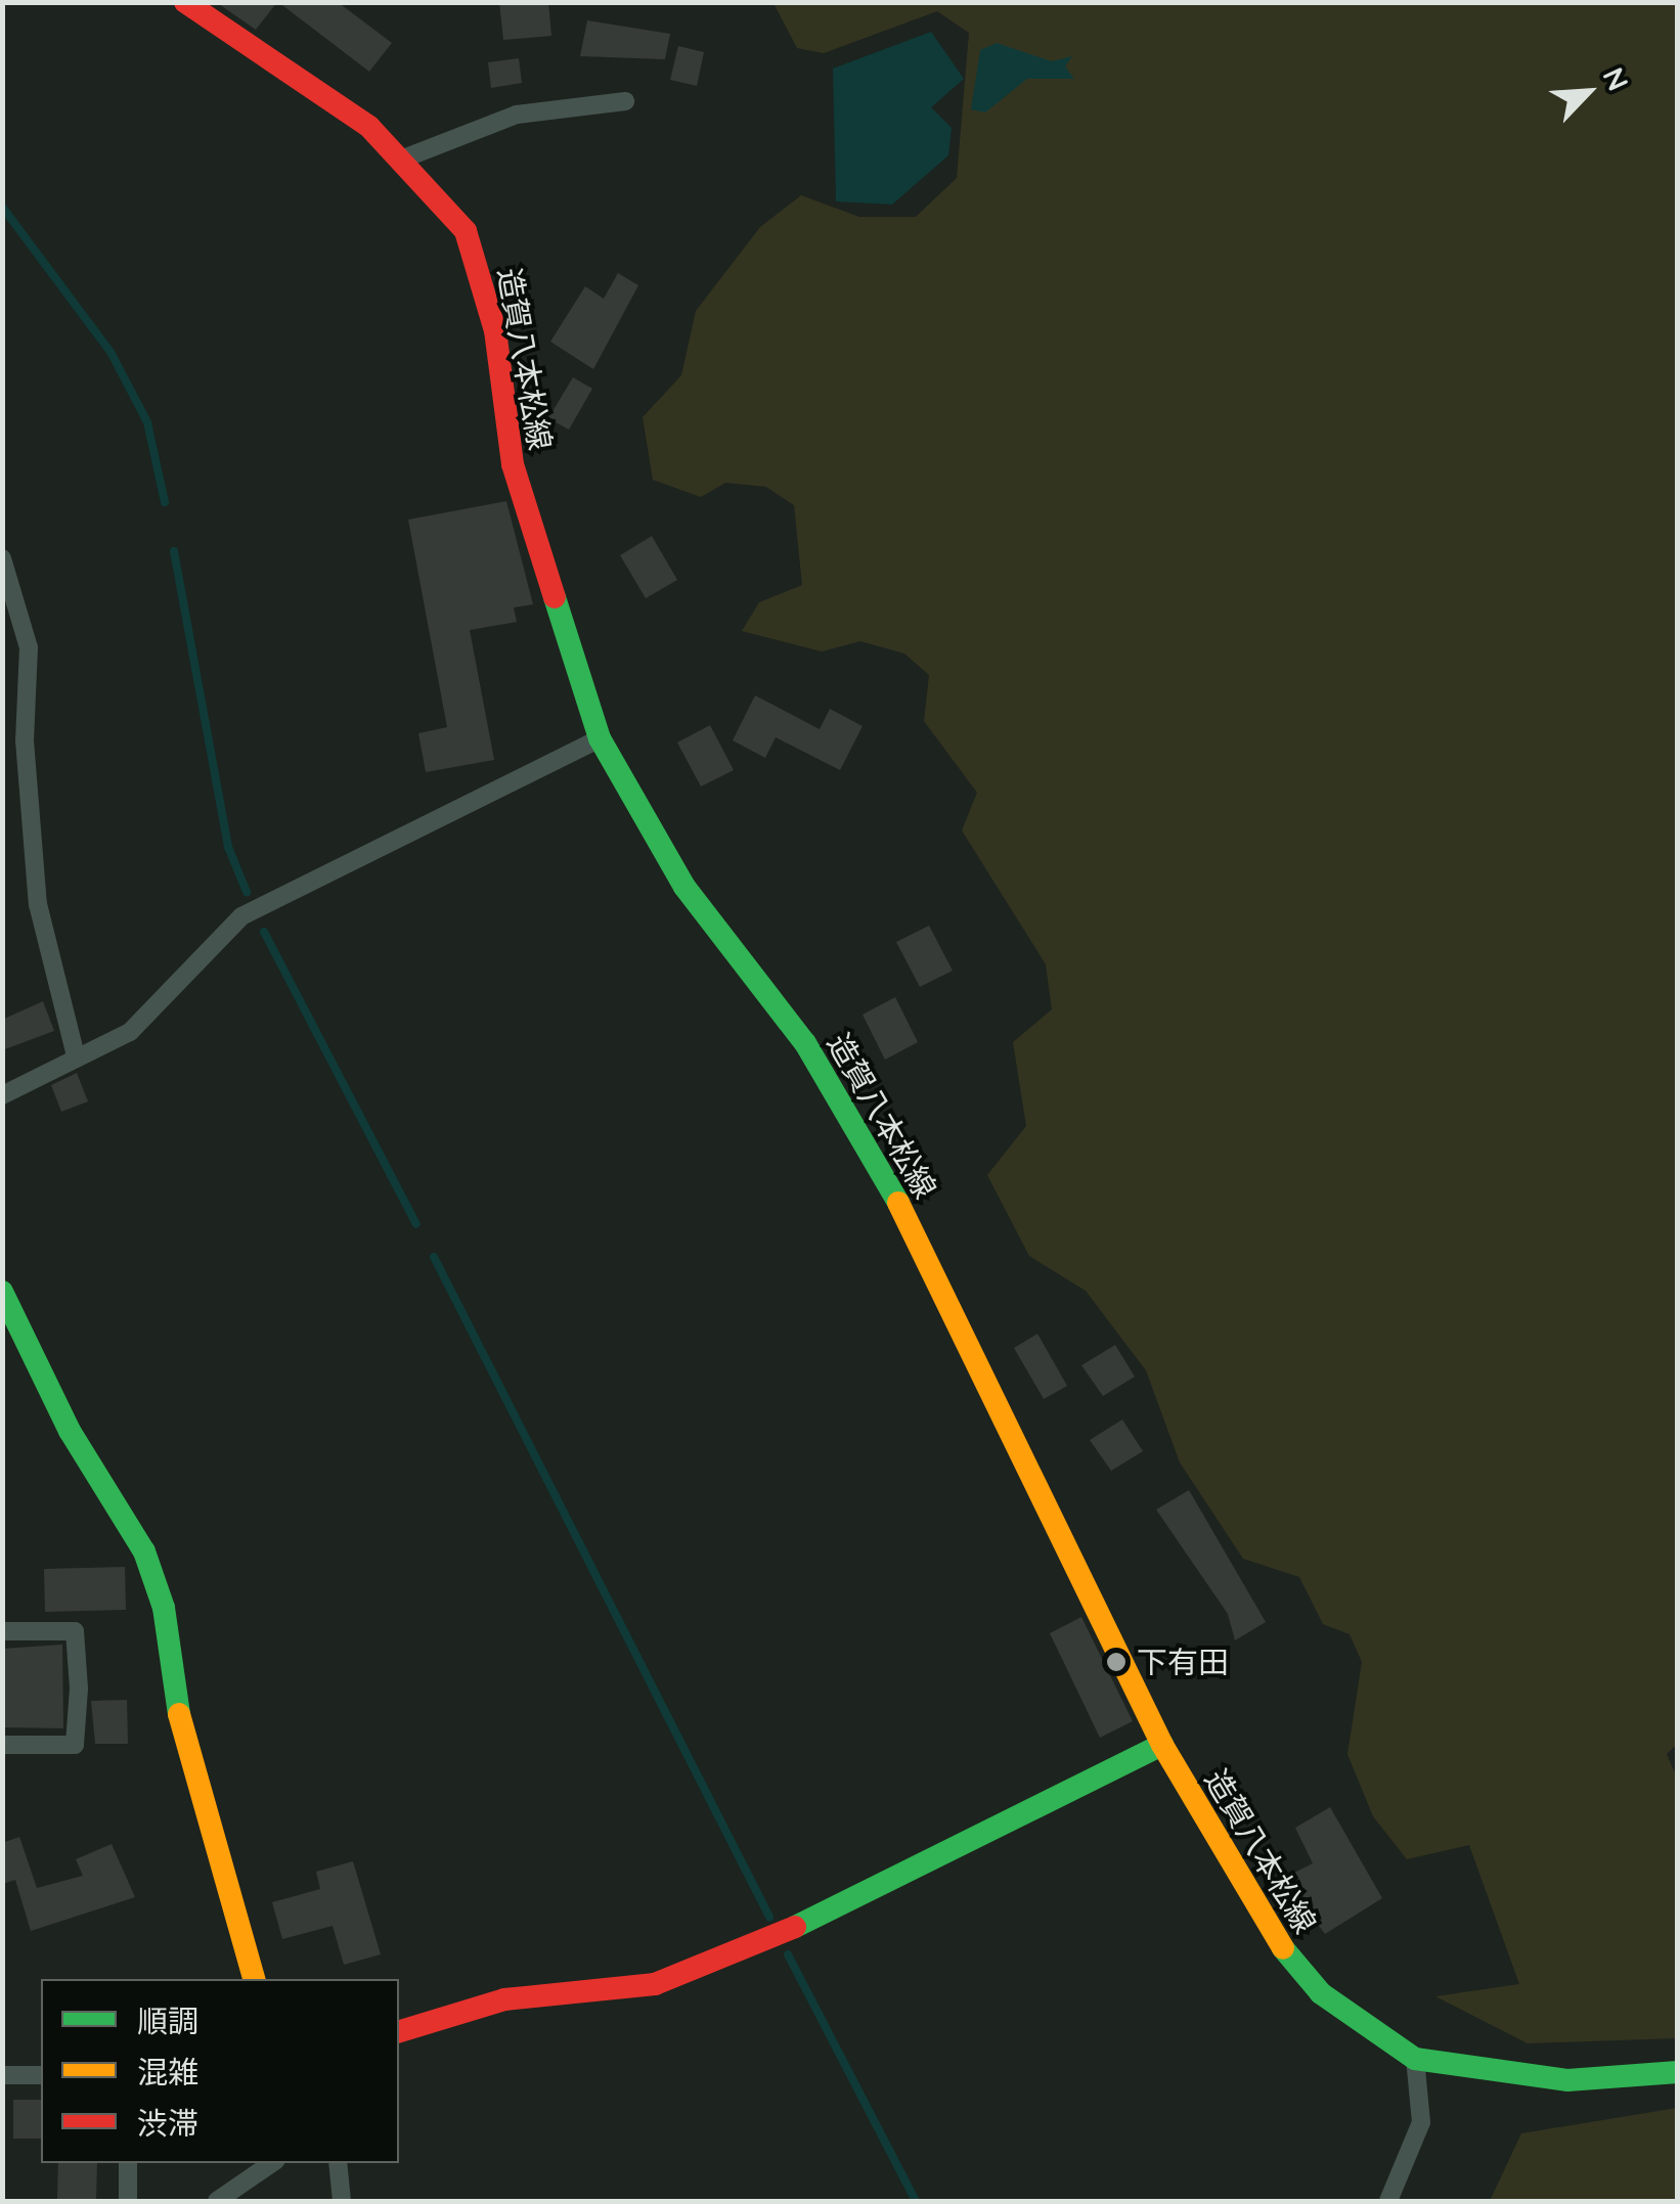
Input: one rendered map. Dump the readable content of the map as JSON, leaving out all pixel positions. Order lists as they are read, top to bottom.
{
  "streets": {
    "main road": ["造賀八本松線"]
  },
  "places": ["下有田"],
  "legend": ["順調", "混雑", "渋滞"],
  "north": "top right"
}
